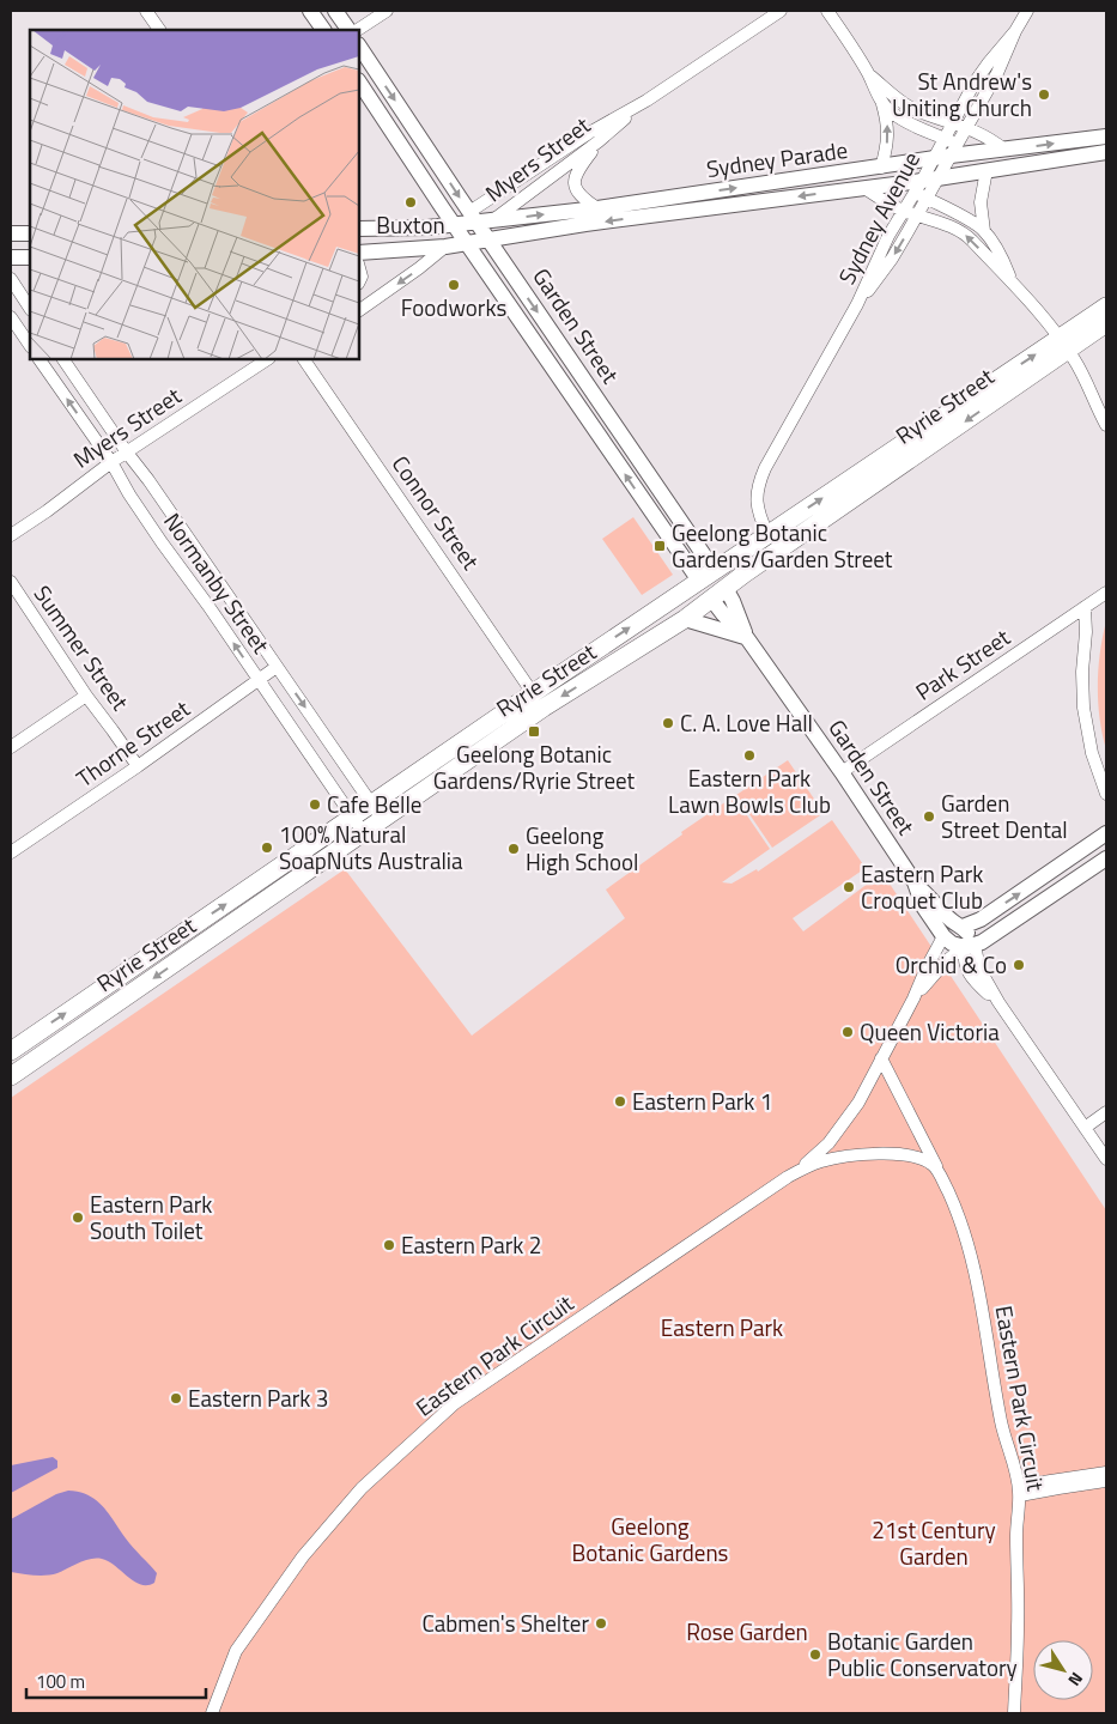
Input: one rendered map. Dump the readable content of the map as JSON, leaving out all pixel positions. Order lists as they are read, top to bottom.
{
  "streets": {
    "main road": ["Garden Street", "Ryrie Street"],
    "street": [
      "Myers Street",
      "Sydney Parade",
      "Sydney Avenue",
      "Connor Street",
      "Normanby Street",
      "Summer Street",
      "Park Street",
      "Thorne Street",
      "Eastern Park Circuit"
    ]
  },
  "crossings": [
    ["Myers Street", "Sydney Parade"],
    ["Myers Street", "Garden Street"],
    ["Myers Street", "Normanby Street"],
    ["Sydney Parade", "Sydney Avenue"],
    ["Sydney Parade", "Garden Street"],
    ["Sydney Avenue", "Ryrie Street"],
    ["Garden Street", "Ryrie Street"],
    ["Garden Street", "Park Street"],
    ["Garden Street", "Eastern Park Circuit"],
    ["Ryrie Street", "Connor Street"],
    ["Ryrie Street", "Normanby Street"],
    ["Normanby Street", "Thorne Street"],
    ["Summer Street", "Thorne Street"]
  ],
  "parks": [
    "Eastern Park",
    "Geelong Botanic Gardens",
    "21st Century Garden",
    "Rose Garden"
  ],
  "places": {
    "other": [
      "St Andrew's Uniting Church",
      "Buxton",
      "Foodworks",
      "C. A. Love Hall",
      "Eastern Park Lawn Bowls Club",
      "Cafe Belle",
      "Garden Street Dental",
      "100% Natural SoapNuts Australia",
      "Geelong High School",
      "Eastern Park Croquet Club",
      "Orchid & Co",
      "Queen Victoria",
      "Eastern Park 1",
      "Eastern Park South Toilet",
      "Eastern Park 2",
      "Eastern Park 3",
      "Cabmen's Shelter",
      "Botanic Garden Public Conservatory"
    ],
    "transit": ["Geelong Botanic Gardens/Garden Street", "Geelong Botanic Gardens/Ryrie Street"]
  },
  "scale_bar": "100 m",
  "north": "bottom right"
}
